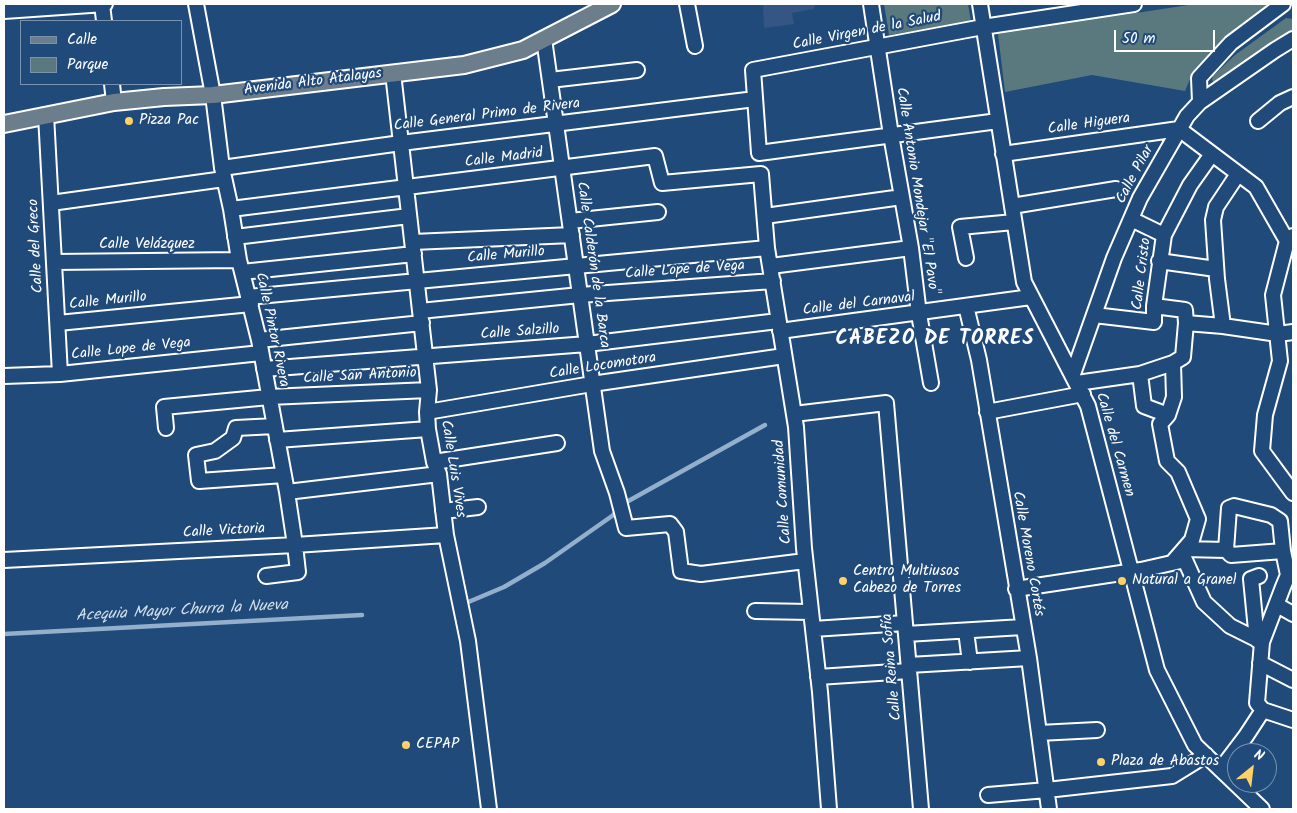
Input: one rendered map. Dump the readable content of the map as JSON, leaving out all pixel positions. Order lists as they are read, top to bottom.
{
  "streets": {
    "main road": ["Avenida Alto Atalayas"],
    "street": [
      "Calle Virgen de la Salud",
      "Calle General Primo de Rivera",
      "Calle Higuera",
      "Calle Madrid",
      "Calle Pilar",
      "Calle Antonio Mondejar \"El Pavo\"",
      "Calle Velázquez",
      "Calle del Greco",
      "Calle Murillo",
      "Calle Calderón de la Barca",
      "Calle Lope de Vega",
      "Calle Cristo",
      "Calle del Carnaval",
      "Calle Pintor Rivera",
      "Calle Salzillo",
      "Calle Locomotora",
      "Calle San Antonio",
      "Calle del Carmen",
      "Calle Luis Vives",
      "Calle Comunidad",
      "Calle Victoria",
      "Calle Moreno Cortés",
      "Calle Reina Sofía"
    ]
  },
  "crossings": [
    ["Calle Virgen de la Salud", "Calle General Primo de Rivera"],
    ["Calle Virgen de la Salud", "Calle Antonio Mondejar \"El Pavo\""],
    ["Calle Virgen de la Salud", "Calle del Carmen"],
    ["Avenida Alto Atalayas", "Calle del Greco"],
    ["Avenida Alto Atalayas", "Calle Calderón de la Barca"],
    ["Avenida Alto Atalayas", "Calle Pintor Rivera"],
    ["Avenida Alto Atalayas", "Calle Luis Vives"],
    ["Calle General Primo de Rivera", "Calle del Greco"],
    ["Calle General Primo de Rivera", "Calle Calderón de la Barca"],
    ["Calle General Primo de Rivera", "Calle Pintor Rivera"],
    ["Calle General Primo de Rivera", "Calle Luis Vives"],
    ["Calle Higuera", "Calle Pilar"],
    ["Calle Higuera", "Calle del Carmen"],
    ["Calle Madrid", "Calle Calderón de la Barca"],
    ["Calle Madrid", "Calle Pintor Rivera"],
    ["Calle Madrid", "Calle Luis Vives"],
    ["Calle Madrid", "Calle Comunidad"],
    ["Calle Pilar", "Calle Cristo"],
    ["Calle Pilar", "Calle del Carmen"],
    ["Calle Antonio Mondejar \"El Pavo\"", "Calle del Carnaval"],
    ["Calle Velázquez", "Calle del Greco"],
    ["Calle Velázquez", "Calle Calderón de la Barca"],
    ["Calle Velázquez", "Calle Pintor Rivera"],
    ["Calle Velázquez", "Calle Luis Vives"],
    ["Calle del Greco", "Calle Murillo"],
    ["Calle del Greco", "Calle Lope de Vega"],
    ["Calle Murillo", "Calle Calderón de la Barca"],
    ["Calle Murillo", "Calle Pintor Rivera"],
    ["Calle Murillo", "Calle Luis Vives"],
    ["Calle Murillo", "Calle Comunidad"],
    ["Calle Calderón de la Barca", "Calle Lope de Vega"],
    ["Calle Calderón de la Barca", "Calle Salzillo"],
    ["Calle Calderón de la Barca", "Calle Locomotora"],
    ["Calle Calderón de la Barca", "Calle Comunidad"],
    ["Calle Lope de Vega", "Calle Pintor Rivera"],
    ["Calle Lope de Vega", "Calle Luis Vives"],
    ["Calle Lope de Vega", "Calle Comunidad"],
    ["Calle del Carnaval", "Calle Salzillo"],
    ["Calle del Carnaval", "Calle del Carmen"],
    ["Calle del Carnaval", "Calle Comunidad"],
    ["Calle del Carnaval", "Calle Moreno Cortés"],
    ["Calle Pintor Rivera", "Calle Salzillo"],
    ["Calle Pintor Rivera", "Calle San Antonio"],
    ["Calle Pintor Rivera", "Calle Victoria"],
    ["Calle Salzillo", "Calle Luis Vives"],
    ["Calle Salzillo", "Calle Comunidad"],
    ["Calle Locomotora", "Calle Luis Vives"],
    ["Calle Locomotora", "Calle Comunidad"],
    ["Calle San Antonio", "Calle Luis Vives"],
    ["Calle Luis Vives", "Calle Victoria"],
    ["Calle Comunidad", "Calle Reina Sofía"]
  ],
  "districts": ["CABEZO DE TORRES"],
  "water": ["Acequia Mayor Churra la Nueva"],
  "places": [
    "Pizza Pac",
    "Centro Multiusos Cabezo de Torres",
    "Natural a Granel",
    "CEPAP",
    "Plaza de Abastos"
  ],
  "legend": ["Calle", "Parque"],
  "scale_bar": "50 m",
  "north": "top right"
}
